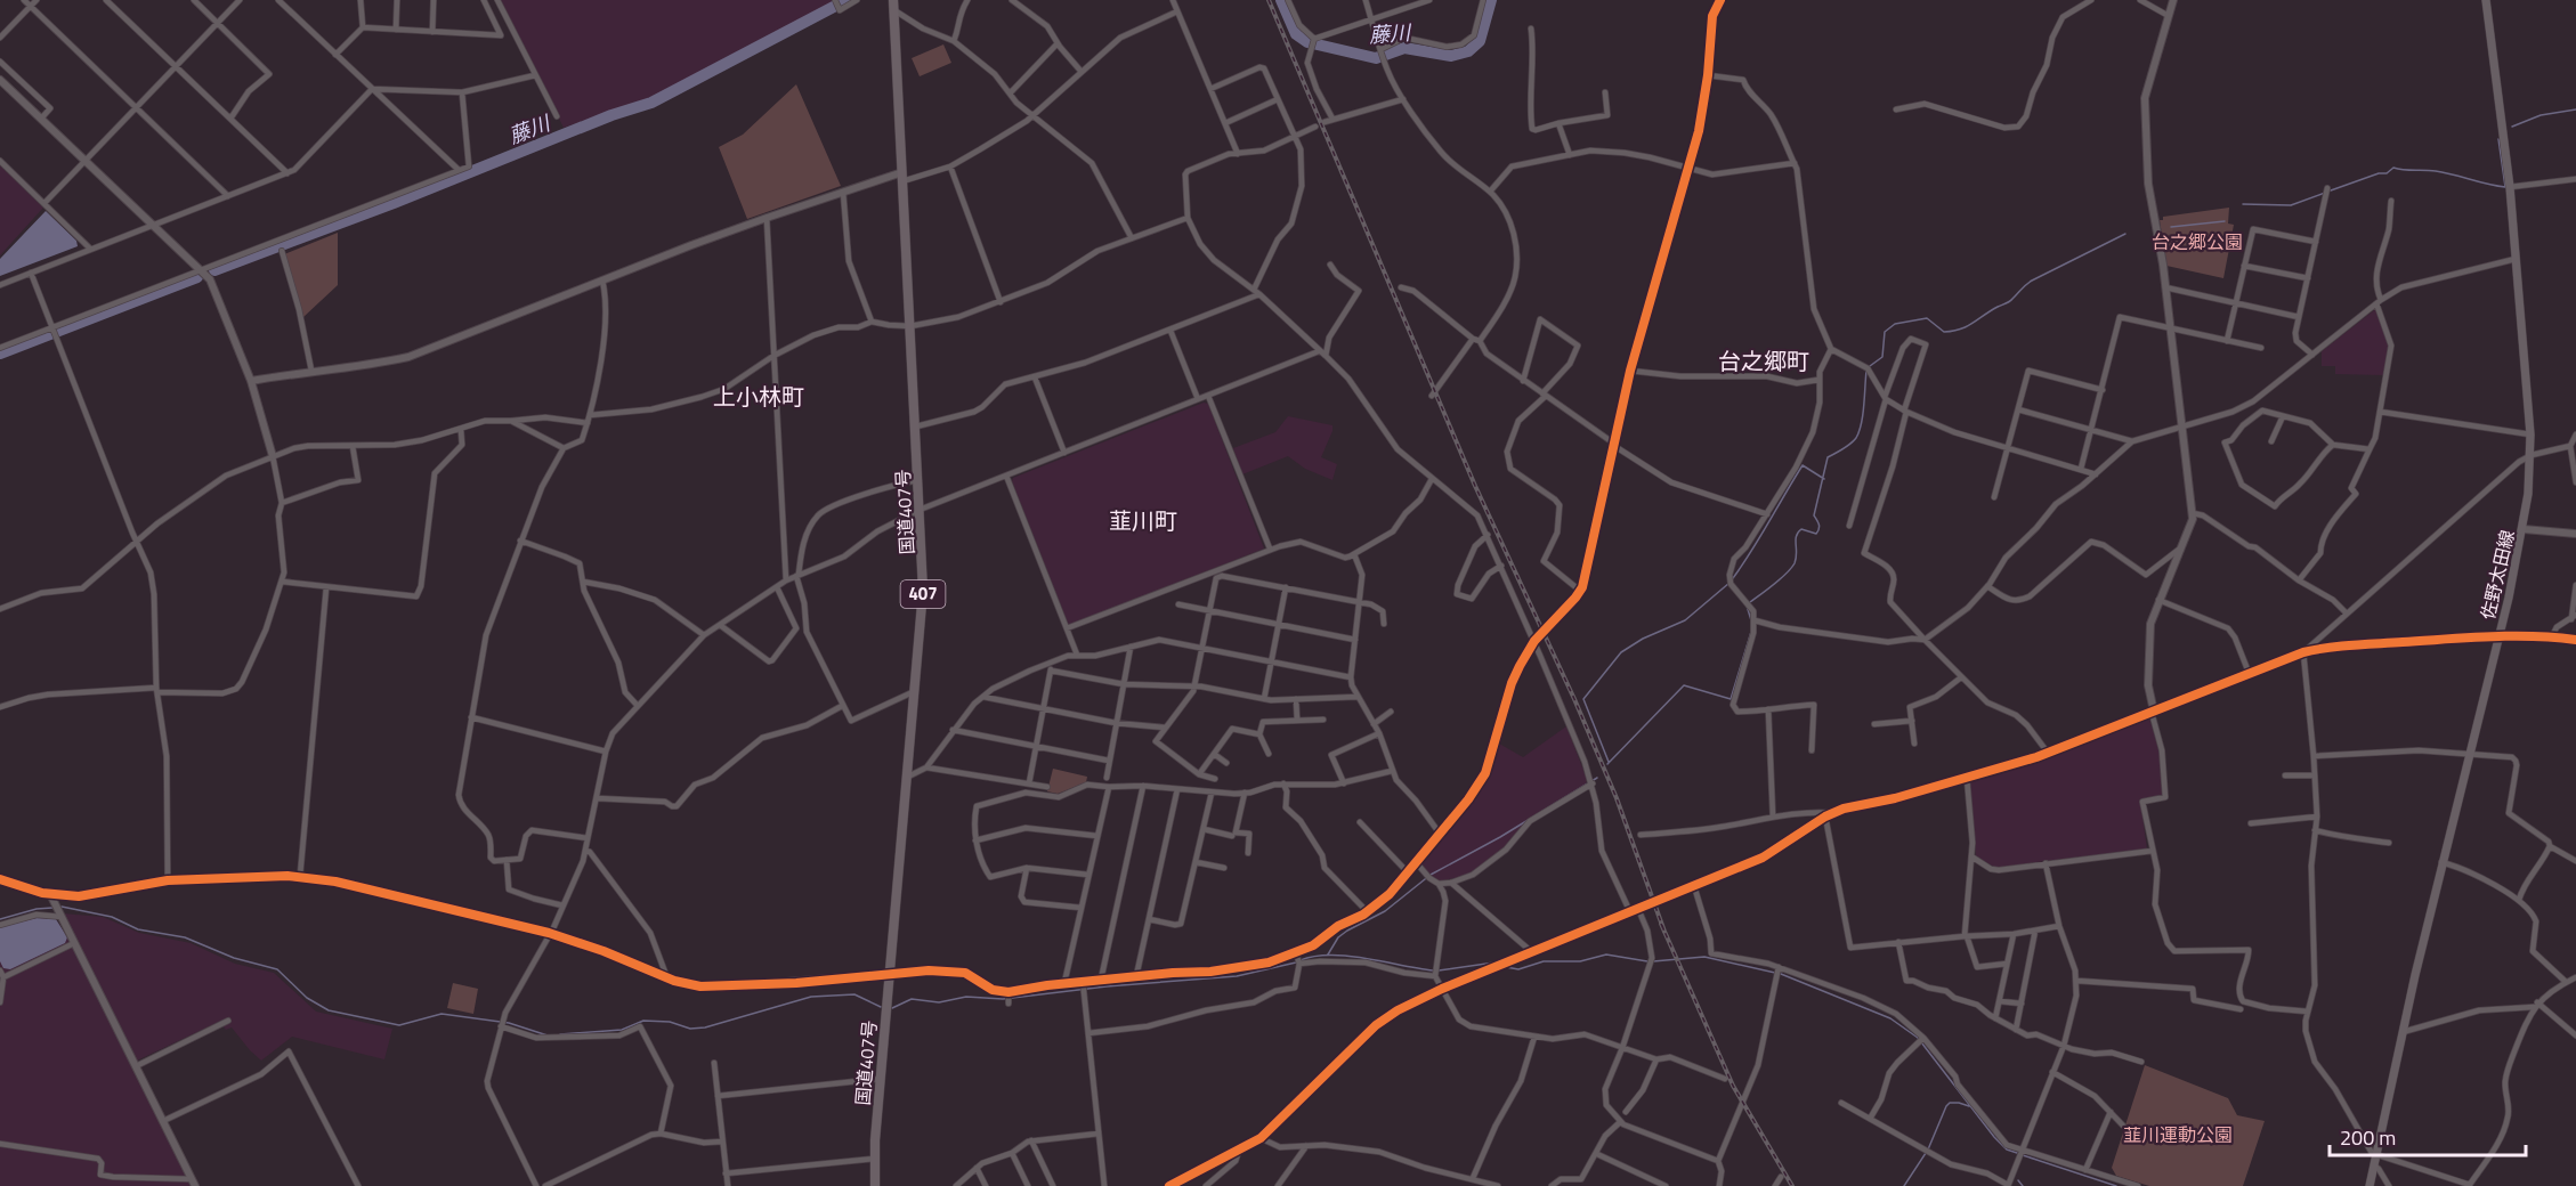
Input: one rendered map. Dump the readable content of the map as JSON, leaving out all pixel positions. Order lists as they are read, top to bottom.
{
  "streets": {
    "highway": ["国道407号", "407"],
    "main road": ["佐野太田線"]
  },
  "districts": ["台之郷町", "上小林町", "韮川町"],
  "water": ["藤川"],
  "parks": ["台之郷公園", "韮川運動公園"],
  "scale_bar": "200 m"
}
